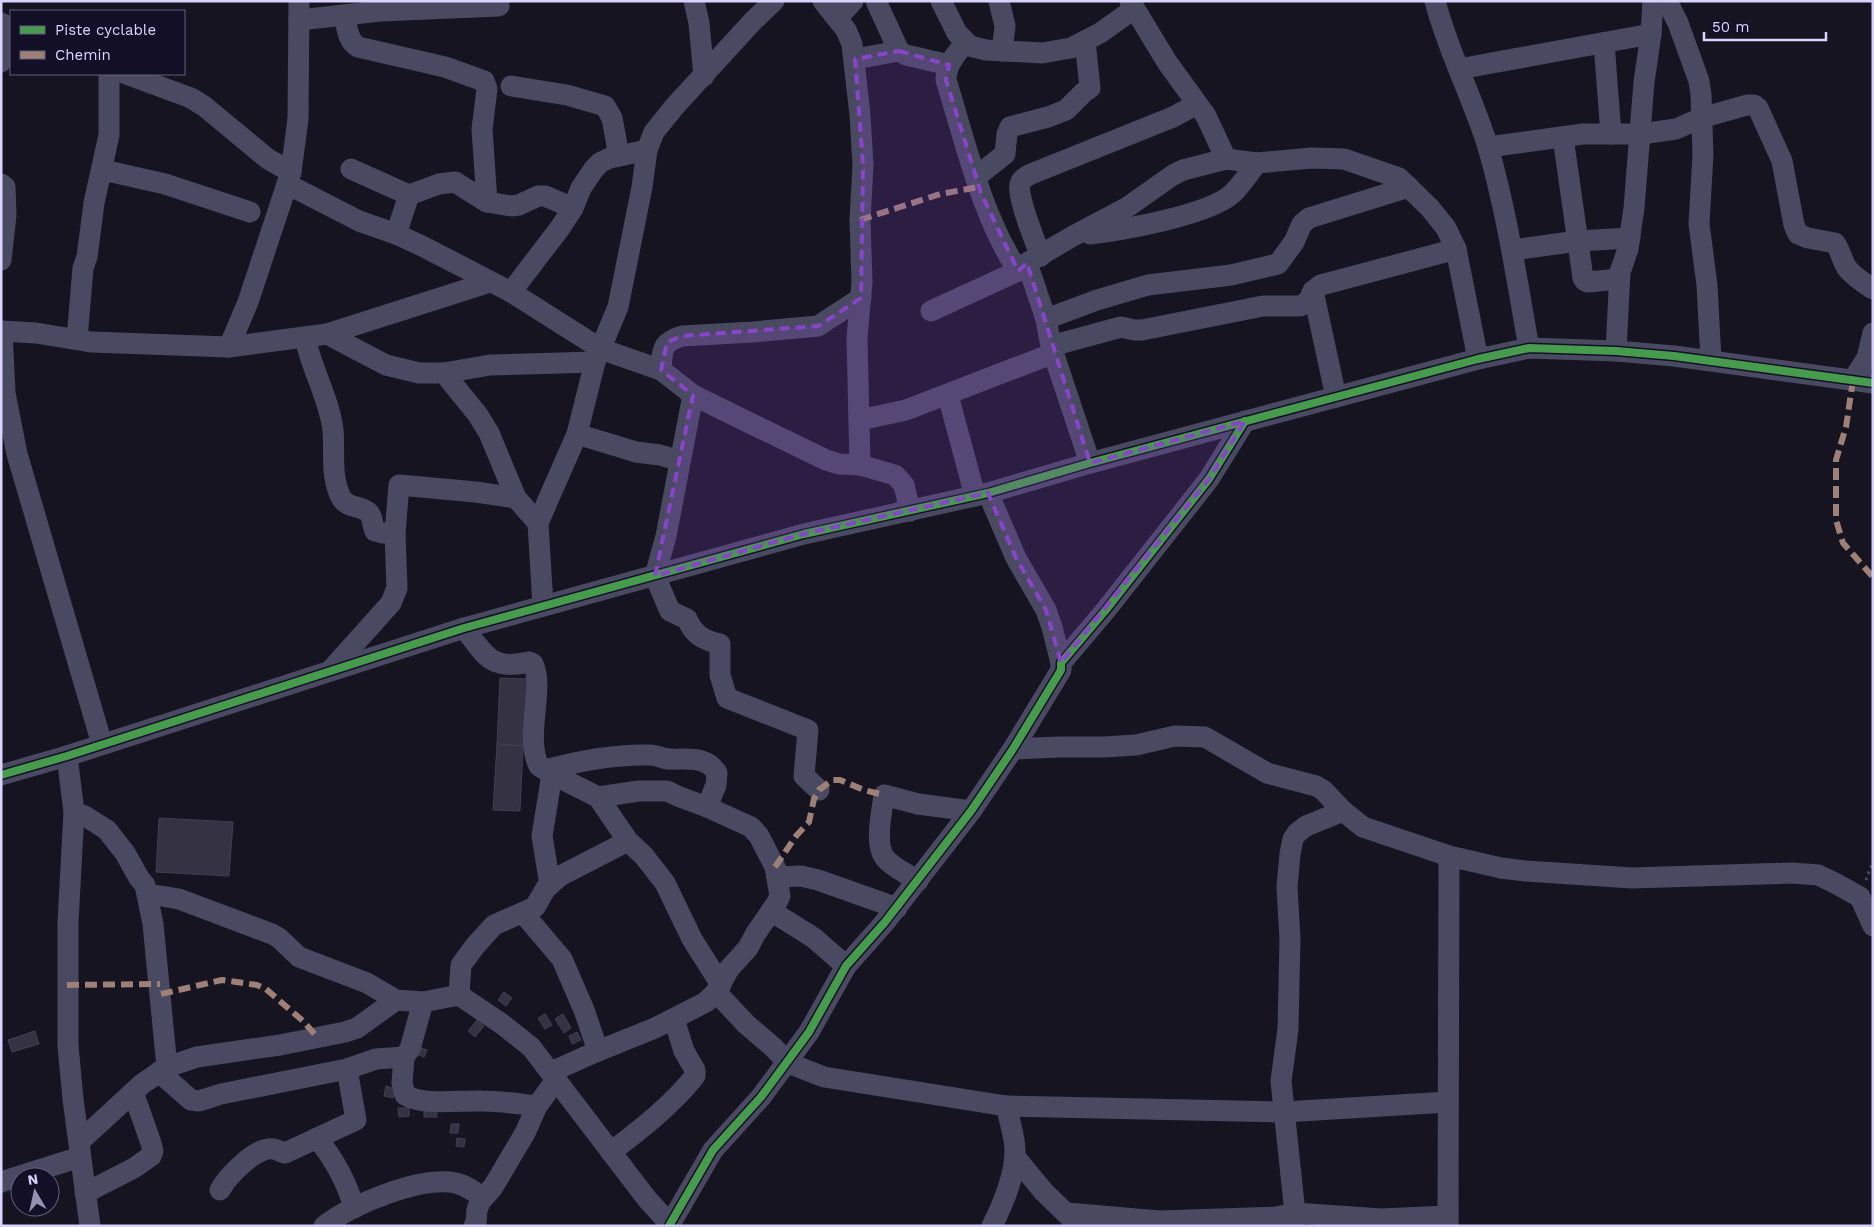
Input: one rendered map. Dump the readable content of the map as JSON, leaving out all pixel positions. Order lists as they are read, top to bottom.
{
  "legend": ["Piste cyclable", "Chemin"],
  "scale_bar": "50 m",
  "north": "top"
}
